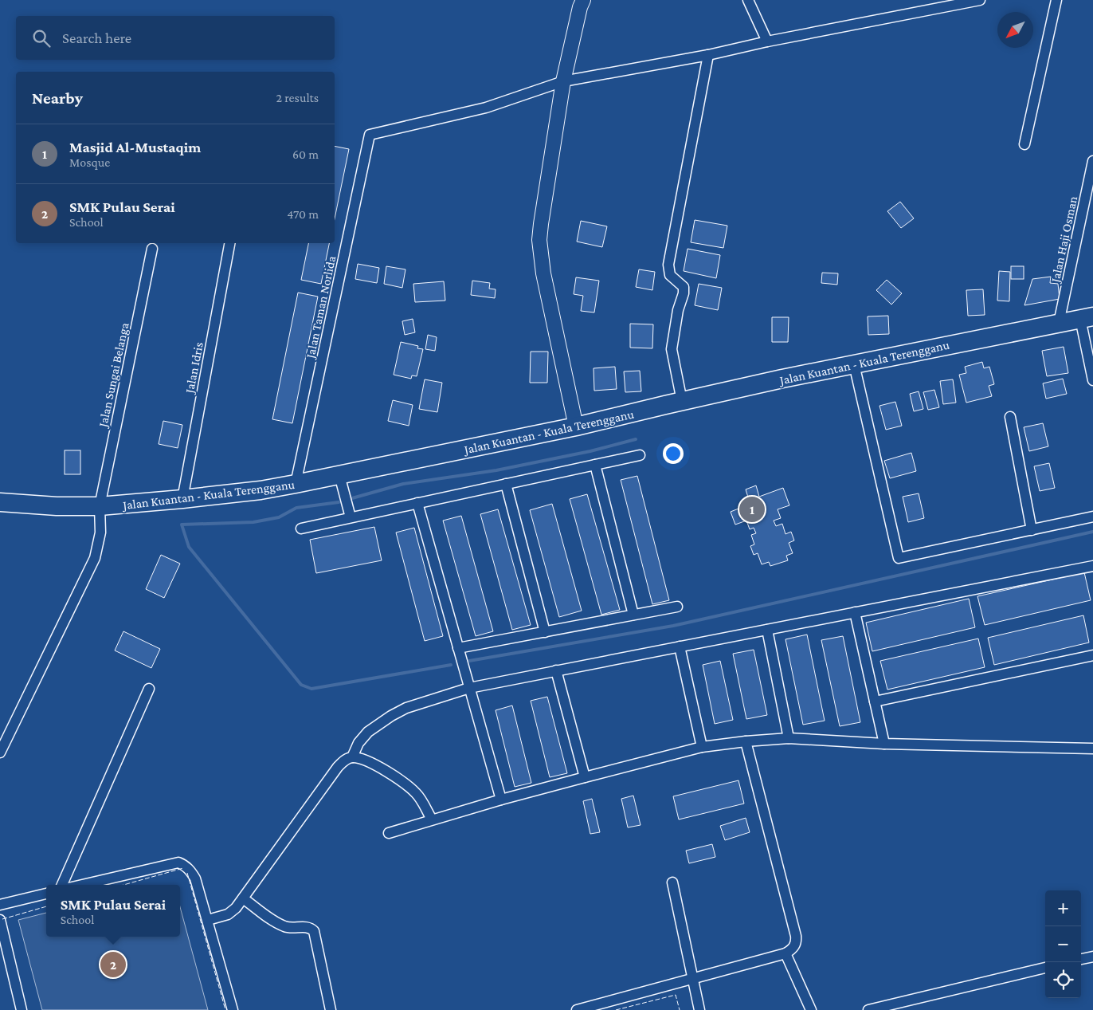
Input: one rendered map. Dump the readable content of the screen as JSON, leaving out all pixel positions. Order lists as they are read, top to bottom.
{
  "streets": {
    "highway": ["Jalan Kuantan - Kuala Terengganu"],
    "street": [
      "Jalan Haji Osman",
      "Jalan Taman Norlida",
      "Jalan Idris",
      "Jalan Sungai Belanga"
    ]
  },
  "crossings": [
    ["Jalan Haji Osman", "Jalan Kuantan - Kuala Terengganu"],
    ["Jalan Taman Norlida", "Jalan Kuantan - Kuala Terengganu"],
    ["Jalan Kuantan - Kuala Terengganu", "Jalan Idris"],
    ["Jalan Kuantan - Kuala Terengganu", "Jalan Sungai Belanga"]
  ],
  "north": "bottom left",
  "page": {
    "search": "Search here",
    "heading": ["Nearby", "2 results"],
    "list": [
      {
        "mark": "1",
        "name": "Masjid Al-Mustaqim",
        "note": "Mosque",
        "value": "60 m"
      },
      {
        "mark": "2",
        "name": "SMK Pulau Serai",
        "note": "School",
        "value": "470 m"
      }
    ],
    "pins": ["1", "2"],
    "popup": ["SMK Pulau Serai", "School"],
    "map_buttons": ["+", "−"]
  }
}
